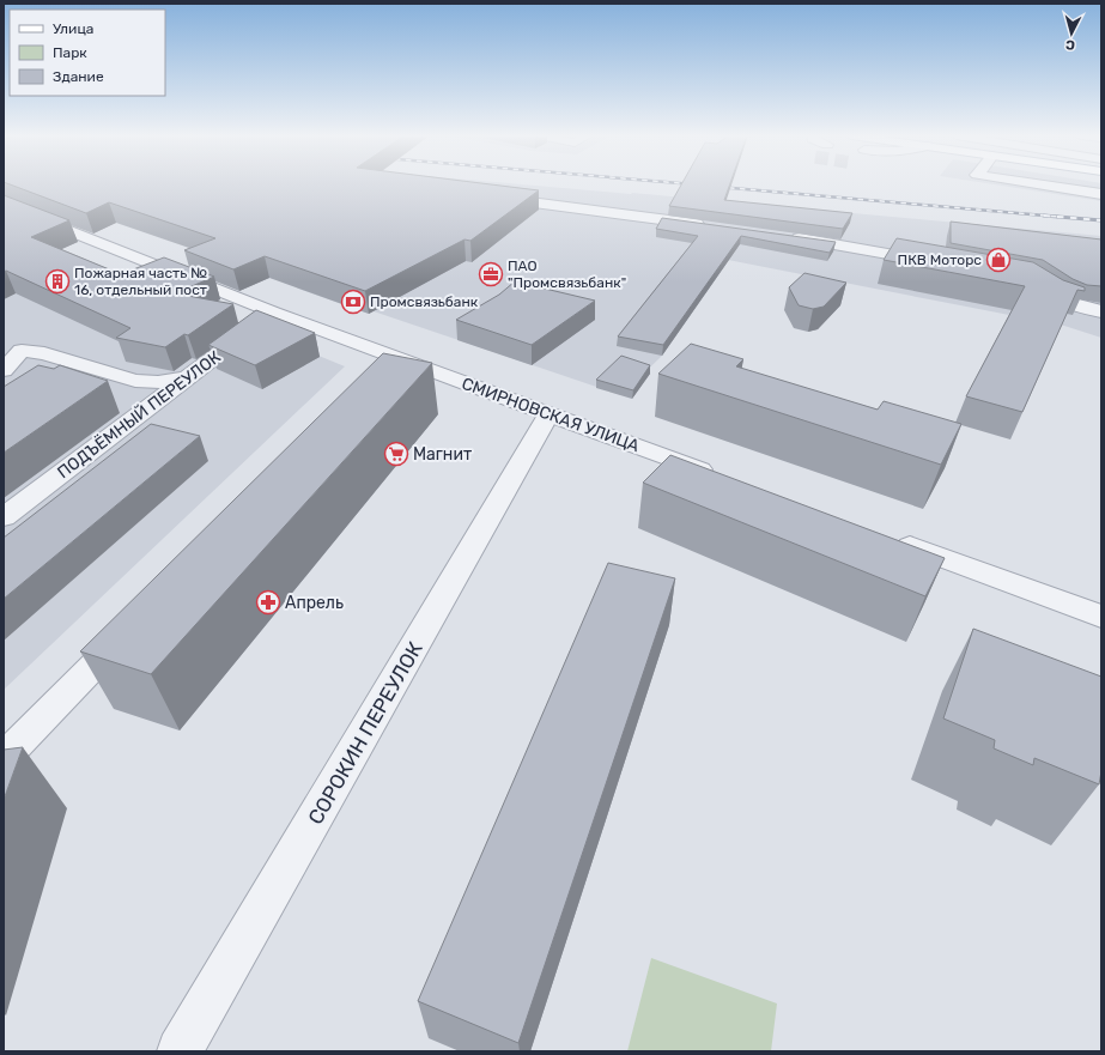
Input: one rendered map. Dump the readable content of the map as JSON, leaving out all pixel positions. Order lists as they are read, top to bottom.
{
  "streets": {
    "street": ["ПОДЪЁМНЫЙ ПЕРЕУЛОК", "СМИРНОВСКАЯ УЛИЦА", "СОРОКИН ПЕРЕУЛОК"]
  },
  "crossings": [
    ["ПОДЪЁМНЫЙ ПЕРЕУЛОК", "СМИРНОВСКАЯ УЛИЦА"],
    ["СМИРНОВСКАЯ УЛИЦА", "СОРОКИН ПЕРЕУЛОК"]
  ],
  "places": {
    "shop": ["ПКВ Моторс"],
    "office": ["ПАО \"Промсвязьбанк\""],
    "building": ["Пожарная часть № 16, отдельный пост"],
    "bank": ["Промсвязьбанк"],
    "supermarket": ["Магнит"],
    "pharmacy": ["Апрель"]
  },
  "legend": ["Улица", "Парк", "Здание"],
  "north": "bottom"
}
